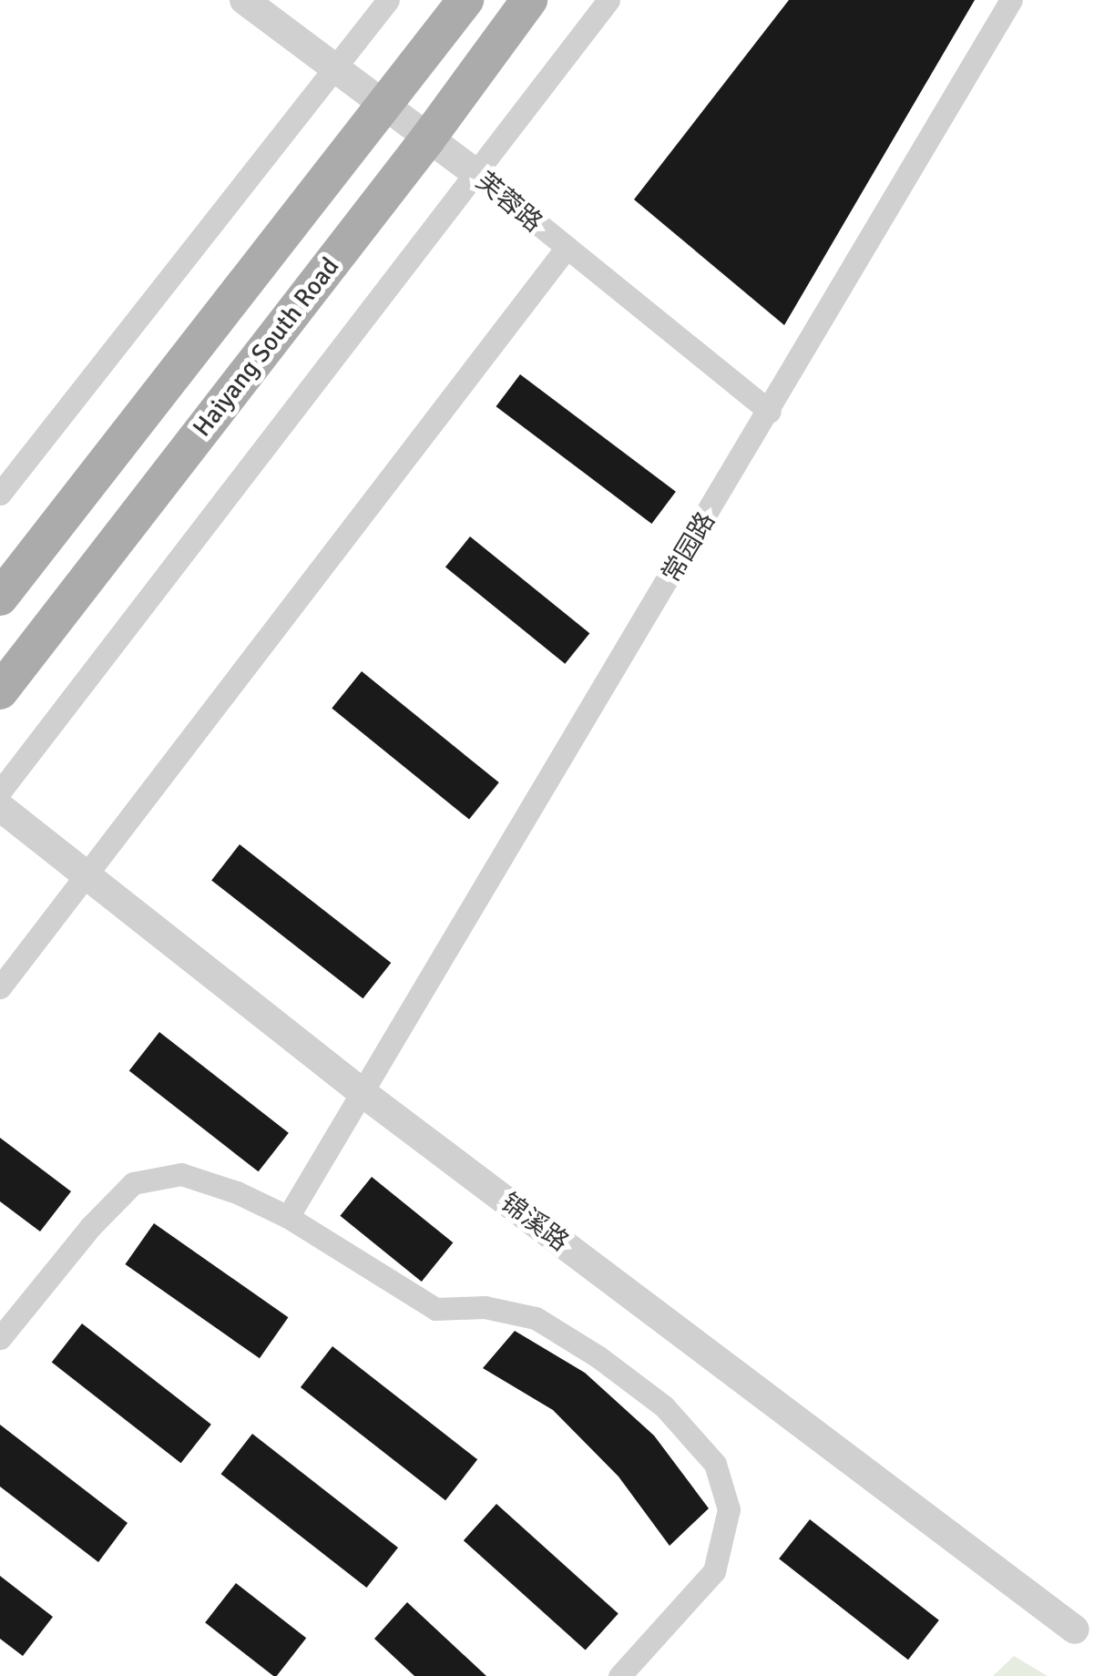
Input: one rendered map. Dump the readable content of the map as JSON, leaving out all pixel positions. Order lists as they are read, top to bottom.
{
  "streets": {
    "main road": ["Haiyang South Road"],
    "street": ["芙蓉路", "常园路", "锦溪路"]
  },
  "crossings": [
    ["芙蓉路", "Haiyang South Road"],
    ["芙蓉路", "常园路"],
    ["常园路", "锦溪路"]
  ]
}
